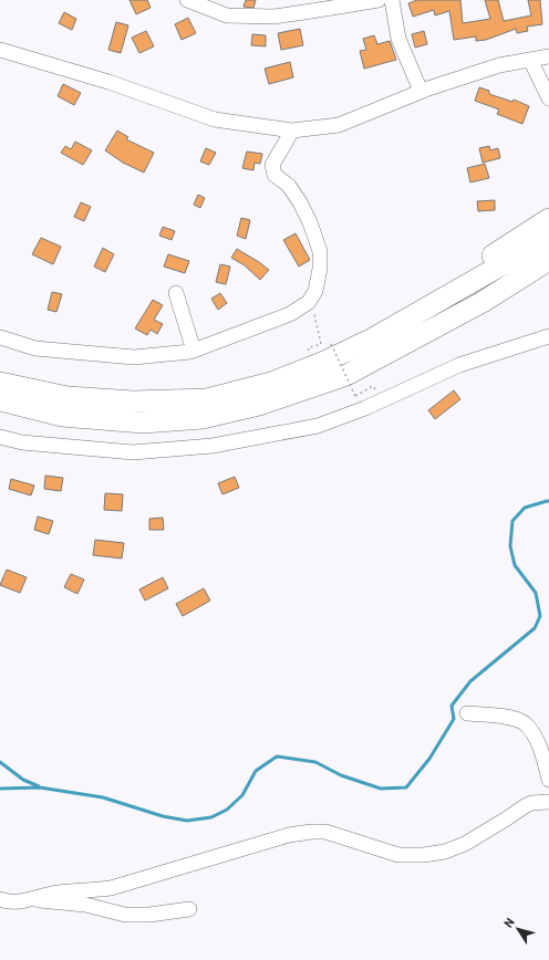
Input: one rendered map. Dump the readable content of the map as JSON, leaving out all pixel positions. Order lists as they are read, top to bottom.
{
  "north": "top left"
}
